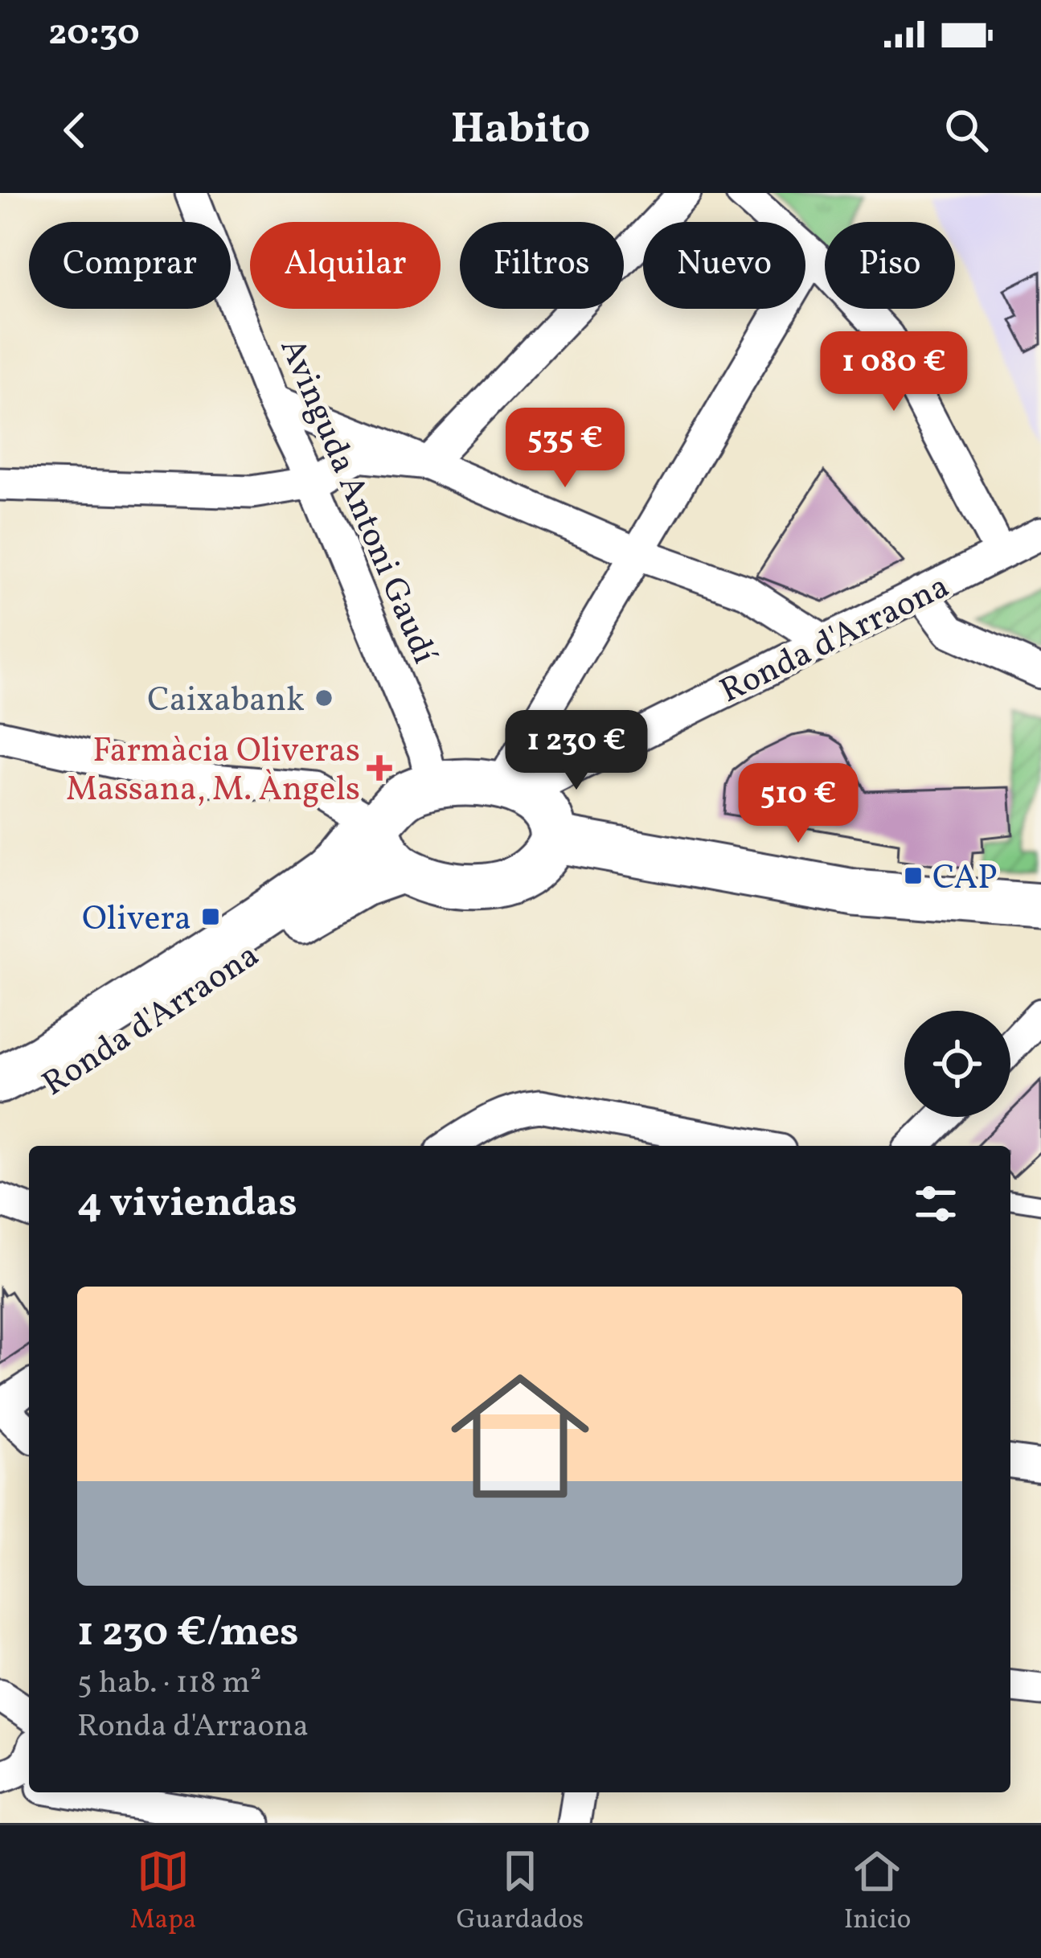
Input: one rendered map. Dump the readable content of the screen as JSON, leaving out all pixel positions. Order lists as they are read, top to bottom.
{
  "streets": {
    "street": ["Avinguda Antoni Gaudí", "Ronda d'Arraona"]
  },
  "crossings": [
    ["Avinguda Antoni Gaudí", "Ronda d'Arraona"]
  ],
  "places": {
    "other": ["Caixabank"],
    "health": ["Farmàcia Oliveras Massana, M. Àngels"],
    "transit": ["CAP", "Olivera"]
  },
  "page": {
    "status": "20:30",
    "header": "Habito",
    "chip": [
      "Comprar",
      "Alquilar",
      "Filtros",
      "Nuevo",
      "Piso"
    ],
    "price": [
      "1 080 €",
      "535 €",
      "1 230 €",
      "510 €"
    ],
    "heading": "4 viviendas",
    "list": [
      {
        "name": "1 230 €/mes",
        "note": "5 hab. · 118 m² · Ronda d'Arraona"
      }
    ],
    "tabs": ["Mapa", "Guardados", "Inicio"]
  }
}
